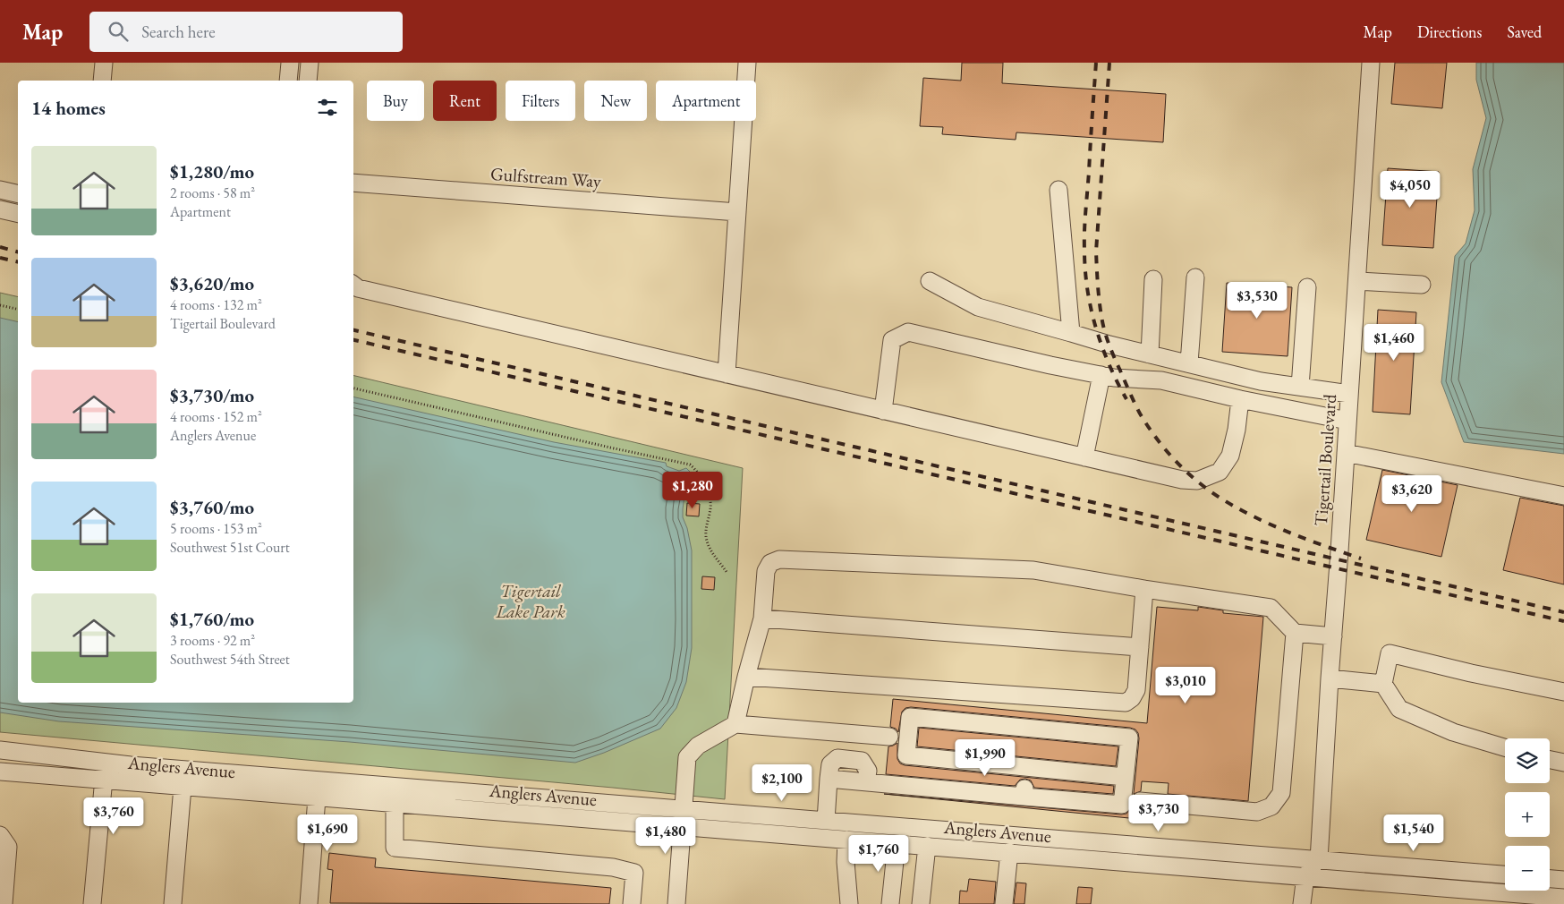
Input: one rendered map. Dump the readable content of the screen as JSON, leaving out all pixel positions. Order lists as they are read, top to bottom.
{
  "streets": {
    "street": ["Gulfstream Way", "Tigertail Boulevard", "Anglers Avenue"]
  },
  "crossings": [
    ["Tigertail Boulevard", "Anglers Avenue"]
  ],
  "parks": ["Tigertail Lake Park"],
  "page": {
    "header": "Map",
    "search": "Search here",
    "nav": ["Map", "Directions", "Saved"],
    "chip": [
      "Buy",
      "Rent",
      "Filters",
      "New",
      "Apartment"
    ],
    "heading": "14 homes",
    "list": [
      {
        "name": "$1,280/mo",
        "note": "2 rooms · 58 m² · Apartment"
      },
      {
        "name": "$3,620/mo",
        "note": "4 rooms · 132 m² · Tigertail Boulevard"
      },
      {
        "name": "$3,730/mo",
        "note": "4 rooms · 152 m² · Anglers Avenue"
      },
      {
        "name": "$3,760/mo",
        "note": "5 rooms · 153 m² · Southwest 51st Court"
      },
      {
        "name": "$1,760/mo",
        "note": "3 rooms · 92 m² · Southwest 54th Street"
      }
    ],
    "price": [
      "$4,050",
      "$3,530",
      "$1,460",
      "$1,280",
      "$3,620",
      "$3,010",
      "$1,990",
      "$2,100",
      "$3,730",
      "$3,760",
      "$1,690",
      "$1,540",
      "$1,480",
      "$1,760"
    ],
    "map_buttons": ["+", "−"]
  }
}
